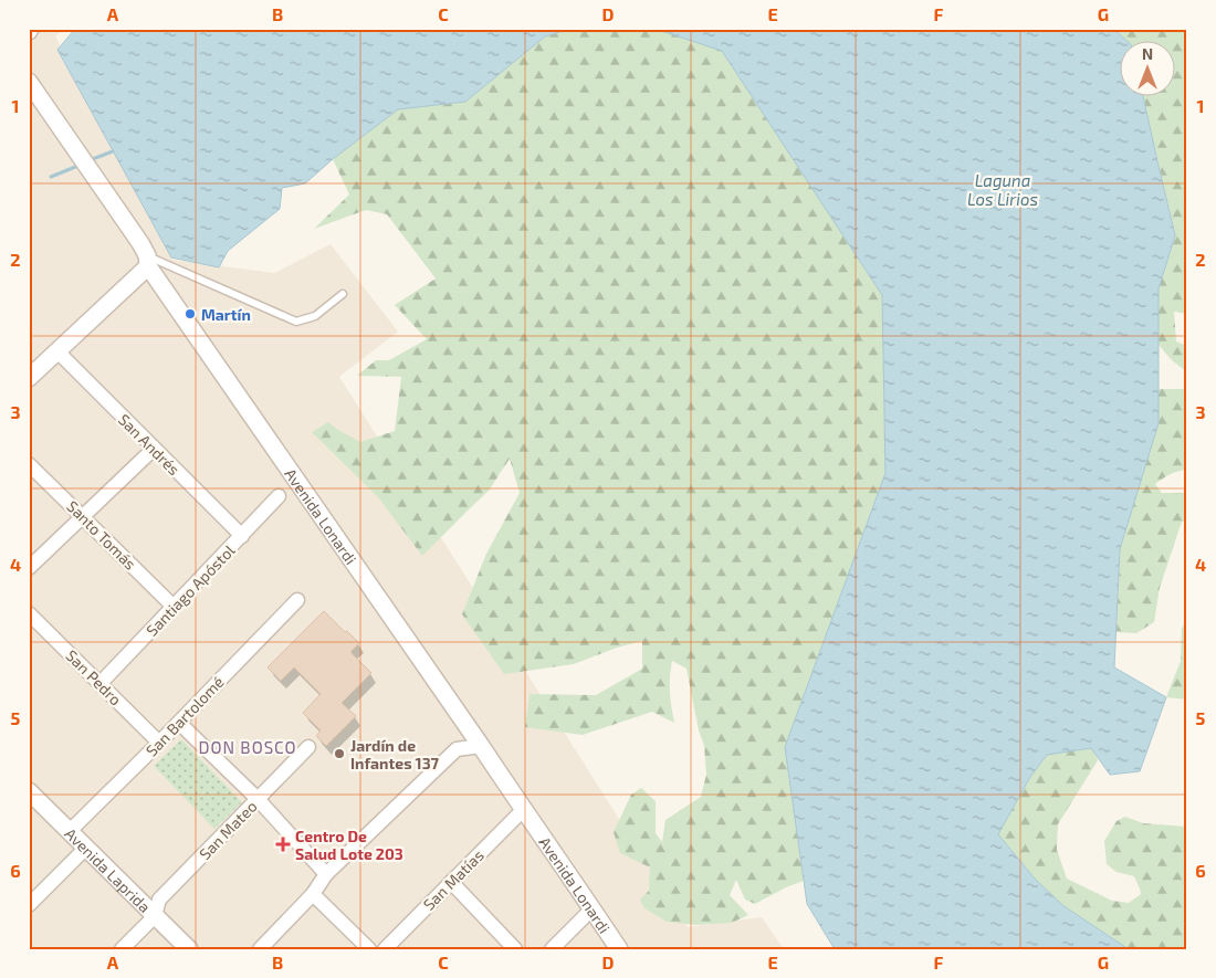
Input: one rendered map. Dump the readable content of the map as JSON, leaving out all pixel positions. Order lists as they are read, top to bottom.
{
  "streets": {
    "street": [
      "San Andrés",
      "Avenida Lonardi",
      "Santo Tomás",
      "Santiago Apóstol",
      "San Pedro",
      "San Bartolomé",
      "San Mateo",
      "Avenida Laprida",
      "San Matías"
    ]
  },
  "crossings": [
    ["San Andrés", "Santiago Apóstol"],
    ["Avenida Lonardi", "San Matías"],
    ["Santo Tomás", "Santiago Apóstol"],
    ["Santiago Apóstol", "San Pedro"],
    ["San Pedro", "San Bartolomé"],
    ["San Bartolomé", "Avenida Laprida"],
    ["San Mateo", "Avenida Laprida"]
  ],
  "districts": ["DON BOSCO"],
  "water": ["Laguna Los Lirios"],
  "places": {
    "other": ["Martín", "Jardín de Infantes 137"],
    "health": ["Centro De Salud Lote 203"]
  },
  "north": "top",
  "grid": {
    "columns": [
      "A",
      "B",
      "C",
      "D",
      "E",
      "F",
      "G"
    ],
    "rows": [
      "1",
      "2",
      "3",
      "4",
      "5",
      "6"
    ]
  }
}
